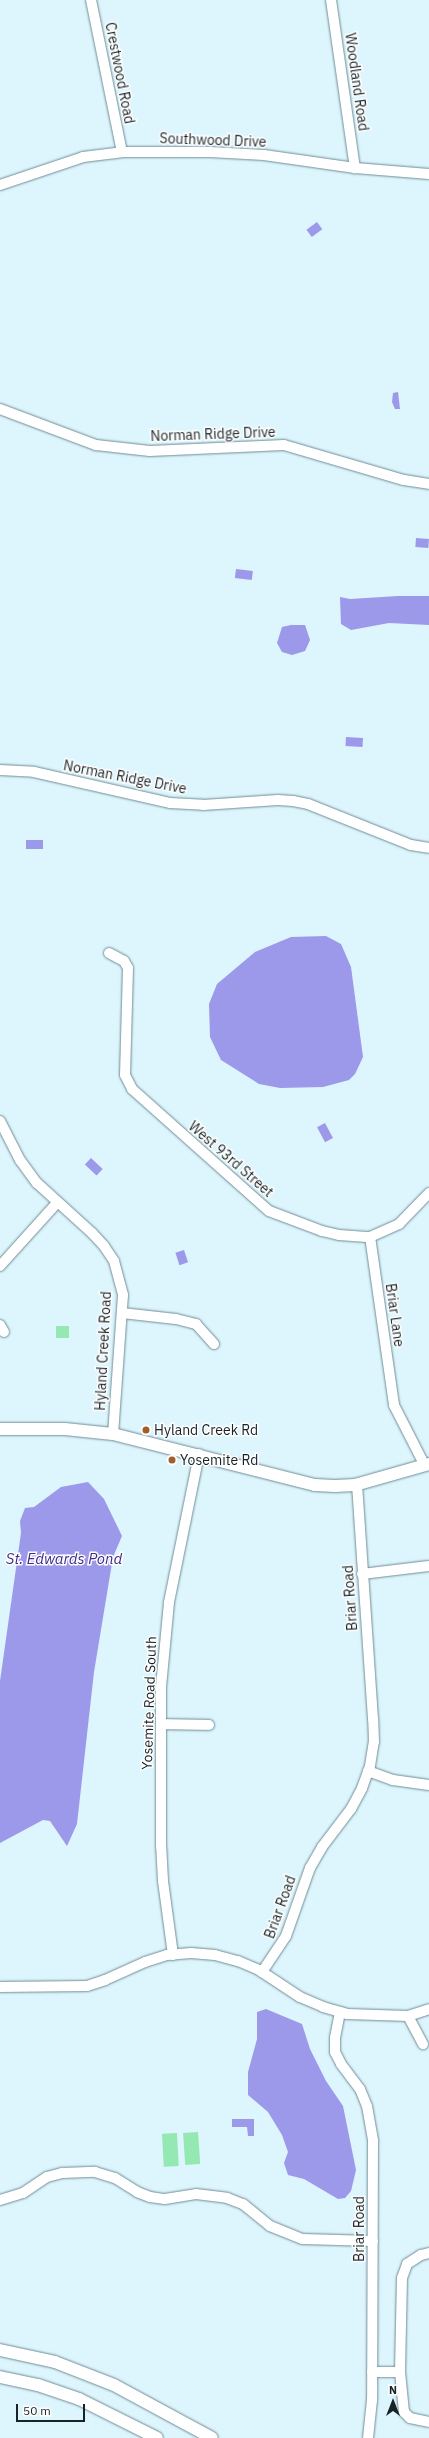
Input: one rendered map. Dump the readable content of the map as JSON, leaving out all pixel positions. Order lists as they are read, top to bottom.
{
  "streets": {
    "street": [
      "Crestwood Road",
      "Woodland Road",
      "Southwood Drive",
      "Norman Ridge Drive",
      "West 93rd Street",
      "Briar Lane",
      "Hyland Creek Road",
      "Briar Road",
      "Yosemite Road South"
    ]
  },
  "crossings": [
    ["Crestwood Road", "Southwood Drive"],
    ["Woodland Road", "Southwood Drive"],
    ["West 93rd Street", "Briar Lane"]
  ],
  "water": ["St. Edwards Pond"],
  "places": ["Hyland Creek Rd", "Yosemite Rd"],
  "scale_bar": "50 m",
  "north": "top"
}
